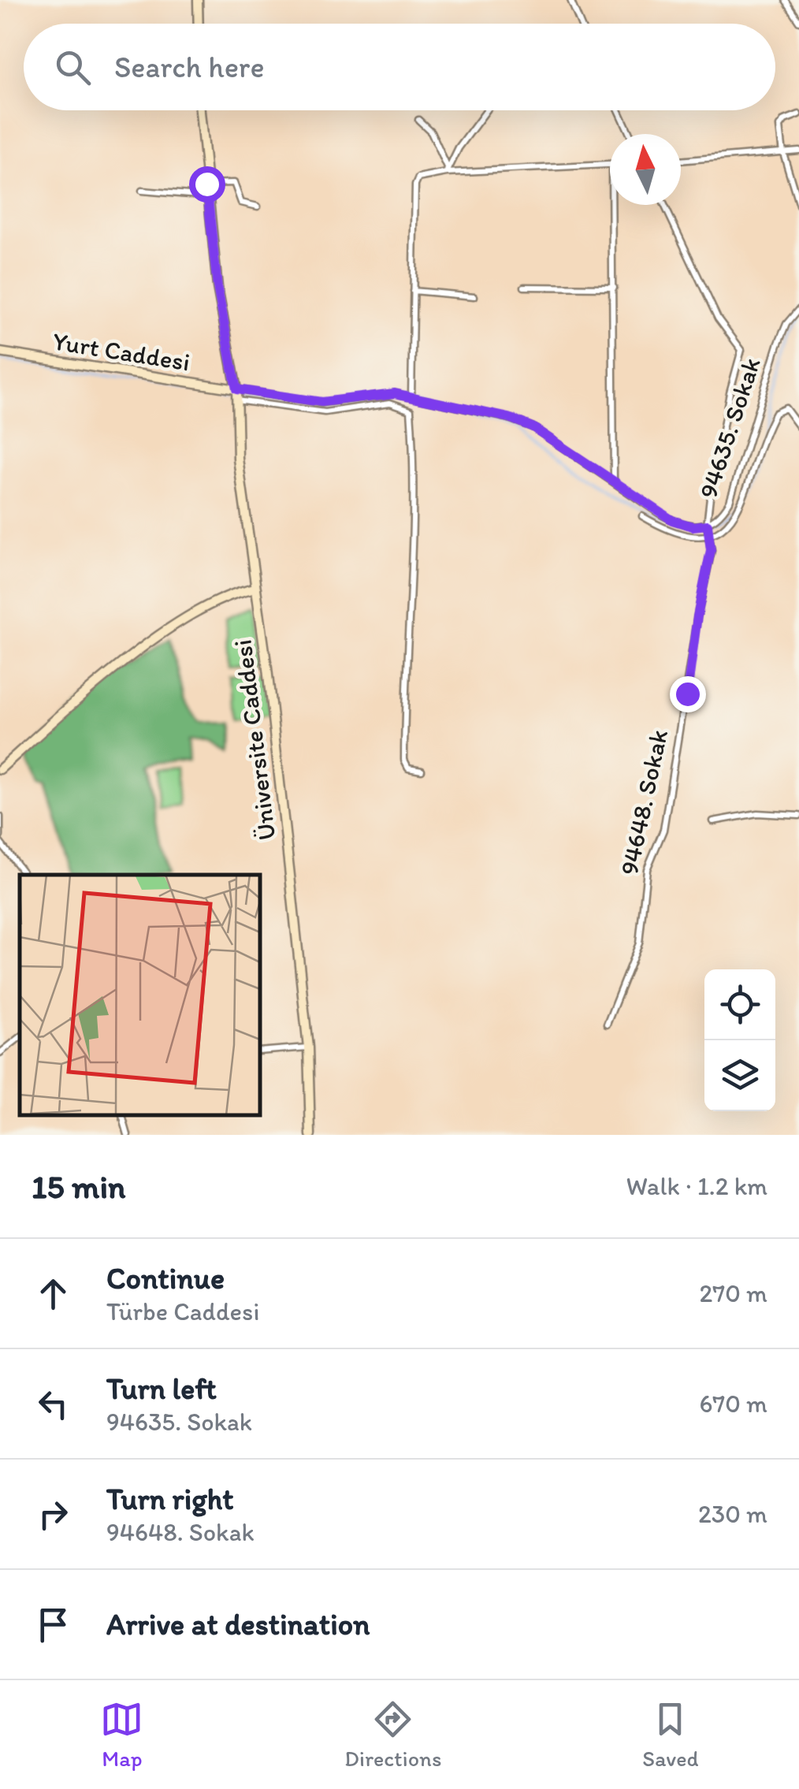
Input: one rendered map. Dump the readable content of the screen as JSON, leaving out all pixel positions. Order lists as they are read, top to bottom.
{
  "streets": {
    "street": [
      "Yurt Caddesi",
      "94635. Sokak",
      "Üniversite Caddesi",
      "94648. Sokak"
    ]
  },
  "crossings": [
    ["Yurt Caddesi", "94635. Sokak"],
    ["Yurt Caddesi", "Üniversite Caddesi"],
    ["94635. Sokak", "Üniversite Caddesi"]
  ],
  "north": "top",
  "page": {
    "search": "Search here",
    "heading": ["15 min", "Walk · 1.2 km"],
    "list": [
      ["Continue", "Türbe Caddesi", "270 m"],
      ["Turn left", "94635. Sokak", "670 m"],
      ["Turn right", "94648. Sokak", "230 m"],
      "Arrive at destination"
    ],
    "nav": ["Map", "Directions", "Saved"]
  }
}
